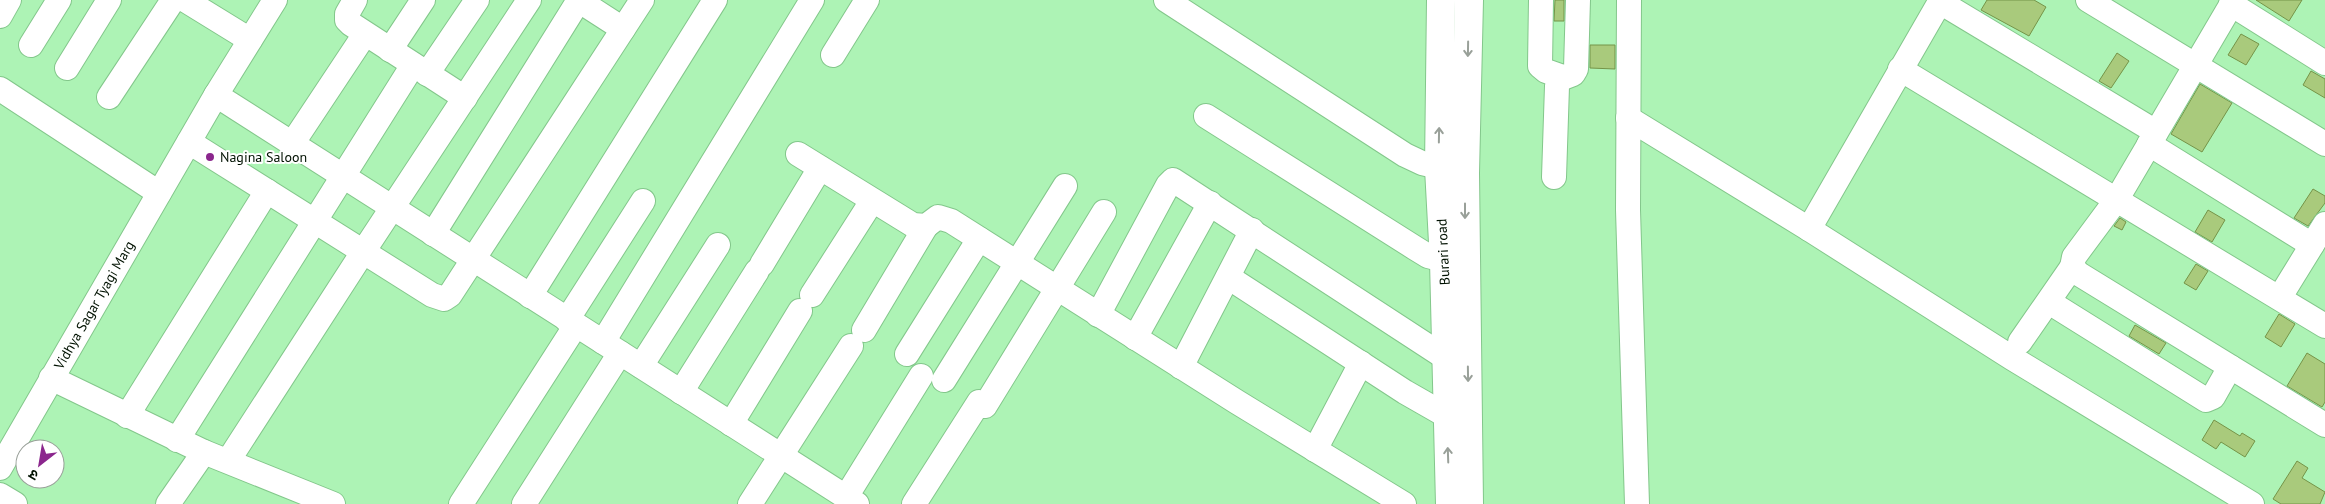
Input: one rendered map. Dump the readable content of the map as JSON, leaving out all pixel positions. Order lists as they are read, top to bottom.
{
  "streets": {
    "main road": ["Burari road"],
    "street": ["Vidhya Sagar Tyagi Marg"]
  },
  "places": ["Nagina Saloon"],
  "north": "bottom left"
}
